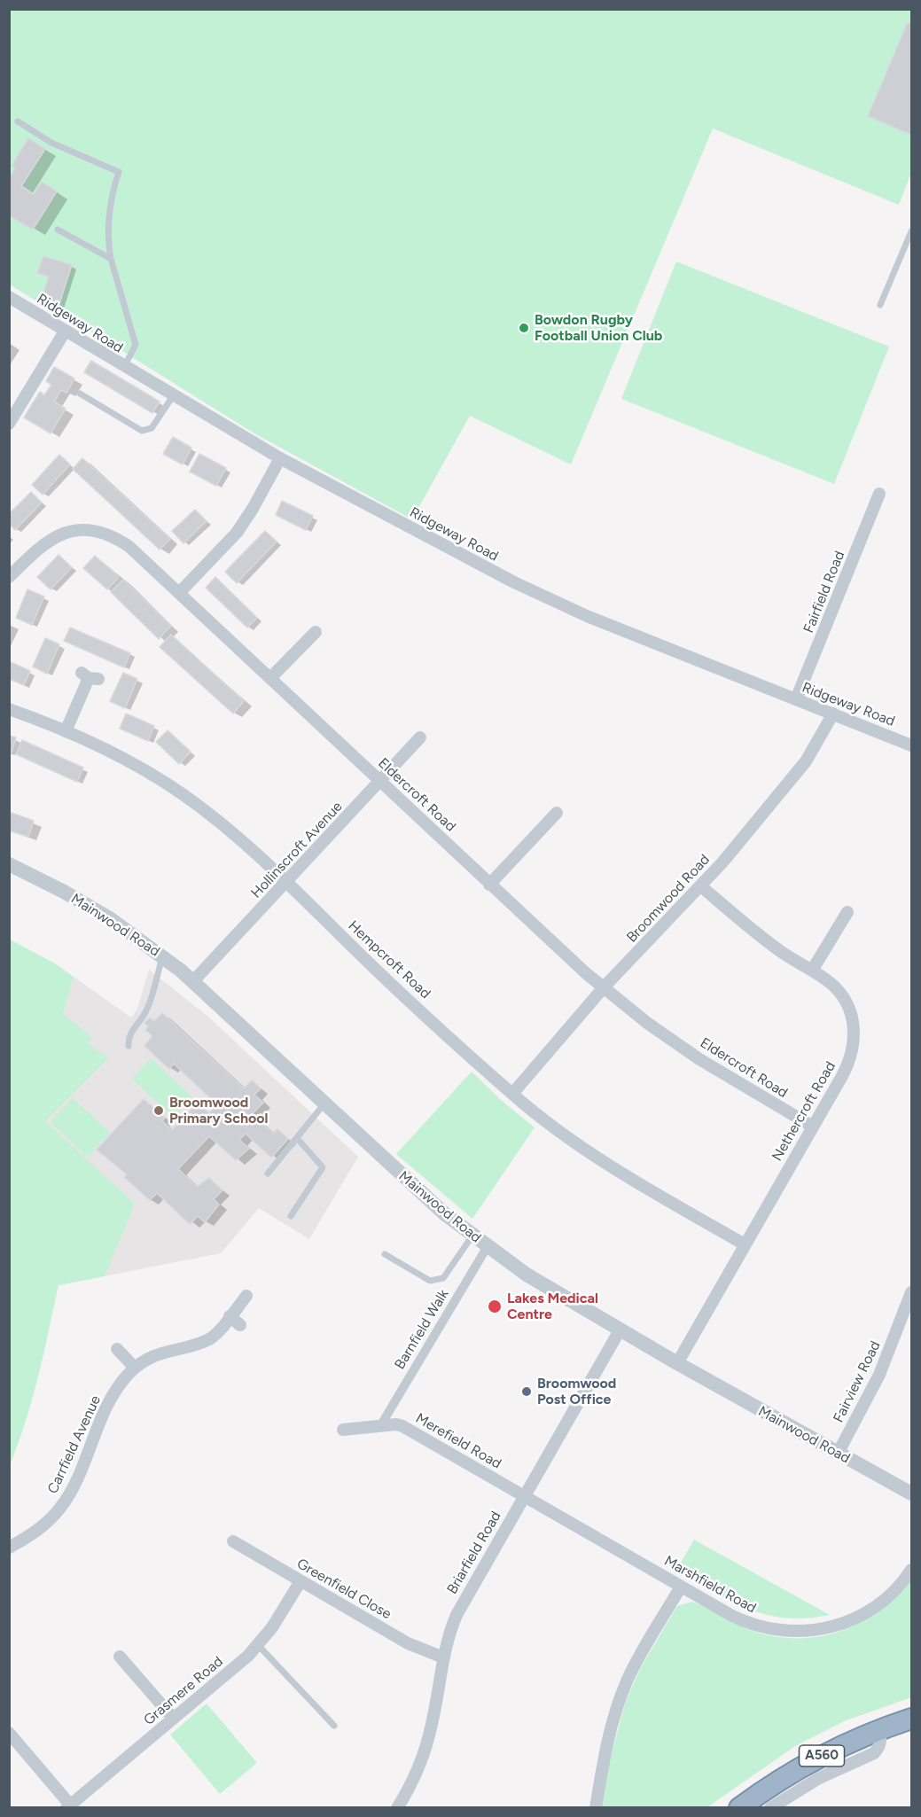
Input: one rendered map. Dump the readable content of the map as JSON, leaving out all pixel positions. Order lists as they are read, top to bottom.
{
  "streets": {
    "highway": ["A560"],
    "street": [
      "Ridgeway Road",
      "Fairfield Road",
      "Eldercroft Road",
      "Hollinscroft Avenue",
      "Broomwood Road",
      "Mainwood Road",
      "Hempcroft Road",
      "Nethercroft Road",
      "Barnfield Walk",
      "Fairview Road",
      "Merefield Road",
      "Carrfield Avenue",
      "Briarfield Road",
      "Marshfield Road",
      "Greenfield Close",
      "Grasmere Road"
    ]
  },
  "crossings": [
    ["Ridgeway Road", "Fairfield Road"],
    ["Ridgeway Road", "Broomwood Road"],
    ["Eldercroft Road", "Hollinscroft Avenue"],
    ["Eldercroft Road", "Broomwood Road"],
    ["Eldercroft Road", "Nethercroft Road"],
    ["Hollinscroft Avenue", "Mainwood Road"],
    ["Hollinscroft Avenue", "Hempcroft Road"],
    ["Broomwood Road", "Hempcroft Road"],
    ["Broomwood Road", "Nethercroft Road"],
    ["Mainwood Road", "Nethercroft Road"],
    ["Mainwood Road", "Barnfield Walk"],
    ["Mainwood Road", "Fairview Road"],
    ["Mainwood Road", "Briarfield Road"],
    ["Hempcroft Road", "Nethercroft Road"],
    ["Barnfield Walk", "Merefield Road"],
    ["Merefield Road", "Briarfield Road"],
    ["Merefield Road", "Marshfield Road"],
    ["Briarfield Road", "Marshfield Road"],
    ["Briarfield Road", "Greenfield Close"],
    ["Greenfield Close", "Grasmere Road"]
  ],
  "places": [
    "Bowdon Rugby Football Union Club",
    "Broomwood Primary School",
    "Lakes Medical Centre",
    "Broomwood Post Office"
  ]
}
